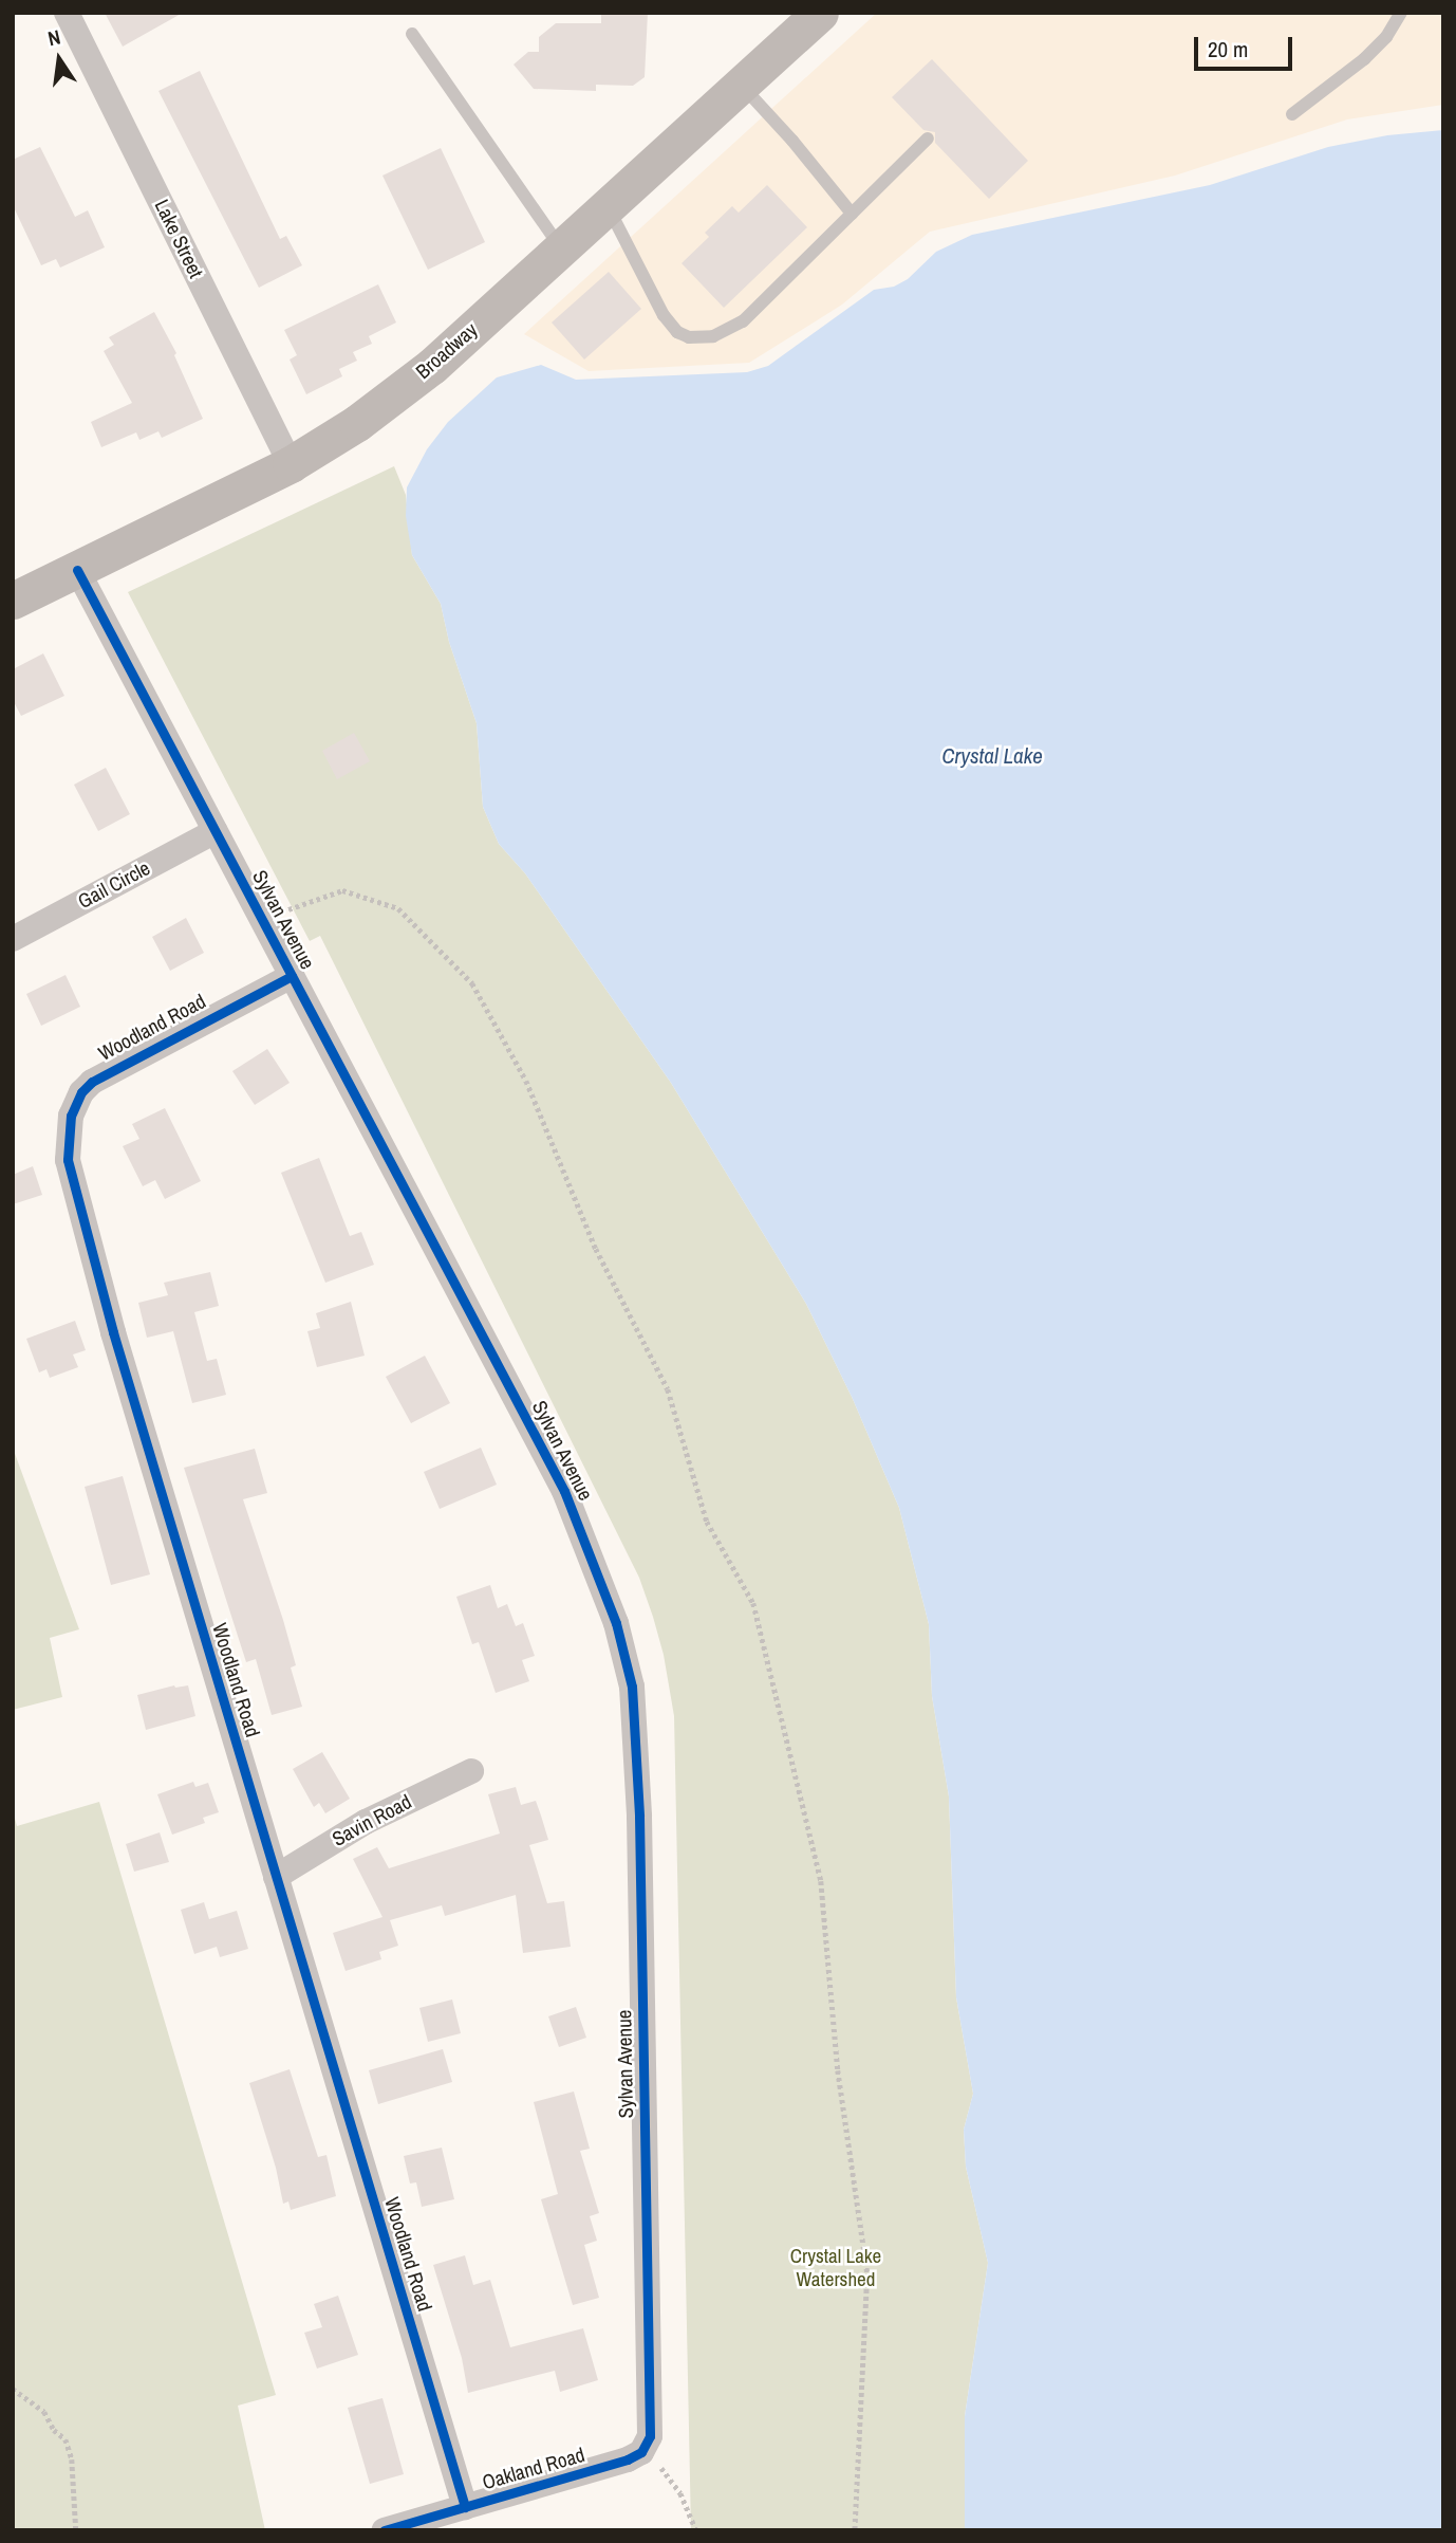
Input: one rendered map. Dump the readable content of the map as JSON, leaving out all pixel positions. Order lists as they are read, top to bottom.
{
  "streets": {
    "street": [
      "Lake Street",
      "Broadway",
      "Gail Circle",
      "Sylvan Avenue",
      "Woodland Road",
      "Savin Road",
      "Oakland Road"
    ]
  },
  "crossings": [
    ["Lake Street", "Broadway"],
    ["Broadway", "Sylvan Avenue"],
    ["Gail Circle", "Sylvan Avenue"],
    ["Sylvan Avenue", "Woodland Road"],
    ["Sylvan Avenue", "Oakland Road"],
    ["Woodland Road", "Savin Road"],
    ["Woodland Road", "Oakland Road"]
  ],
  "water": ["Crystal Lake"],
  "parks": ["Crystal Lake Watershed"],
  "scale_bar": "20 m",
  "north": "top"
}
